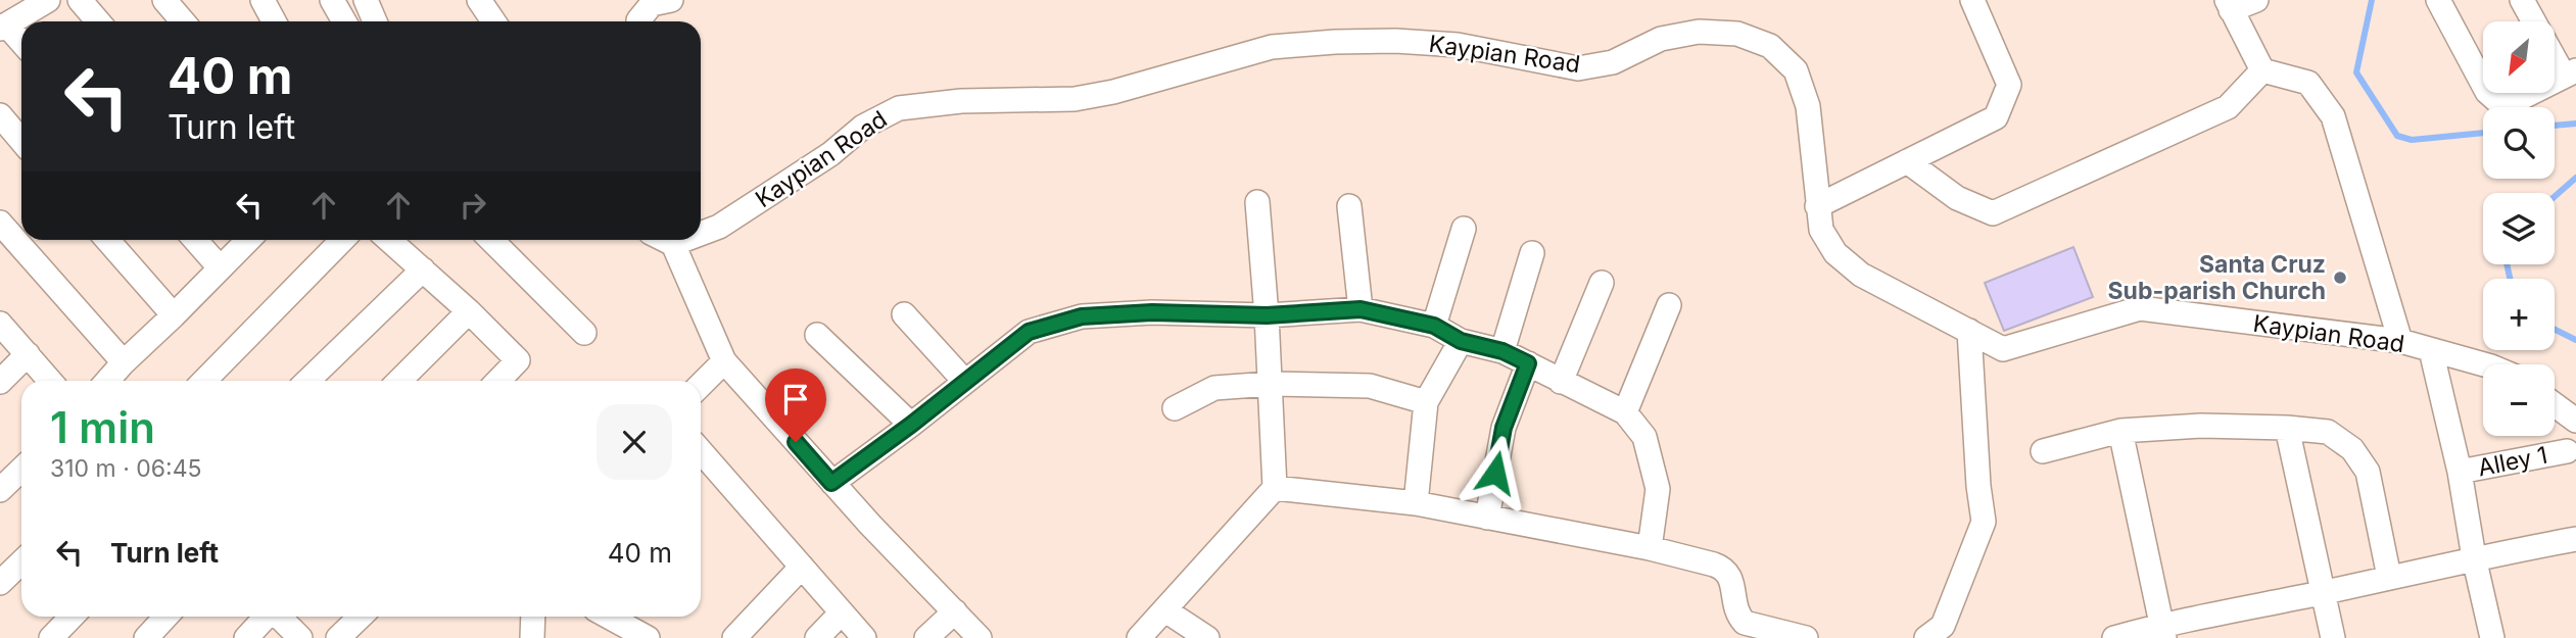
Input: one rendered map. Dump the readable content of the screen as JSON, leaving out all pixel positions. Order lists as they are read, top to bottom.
{
  "streets": {
    "street": ["Kaypian Road", "Alley 1"]
  },
  "places": ["Santa Cruz Sub-parish Church"],
  "north": "bottom left",
  "page": {
    "map_buttons": ["+", "−"],
    "turn": ["40 m", "Turn left"],
    "heading": ["1 min", "310 m · 06:45"],
    "list": [
      {
        "name": "Turn left",
        "value": "40 m"
      }
    ]
  }
}
